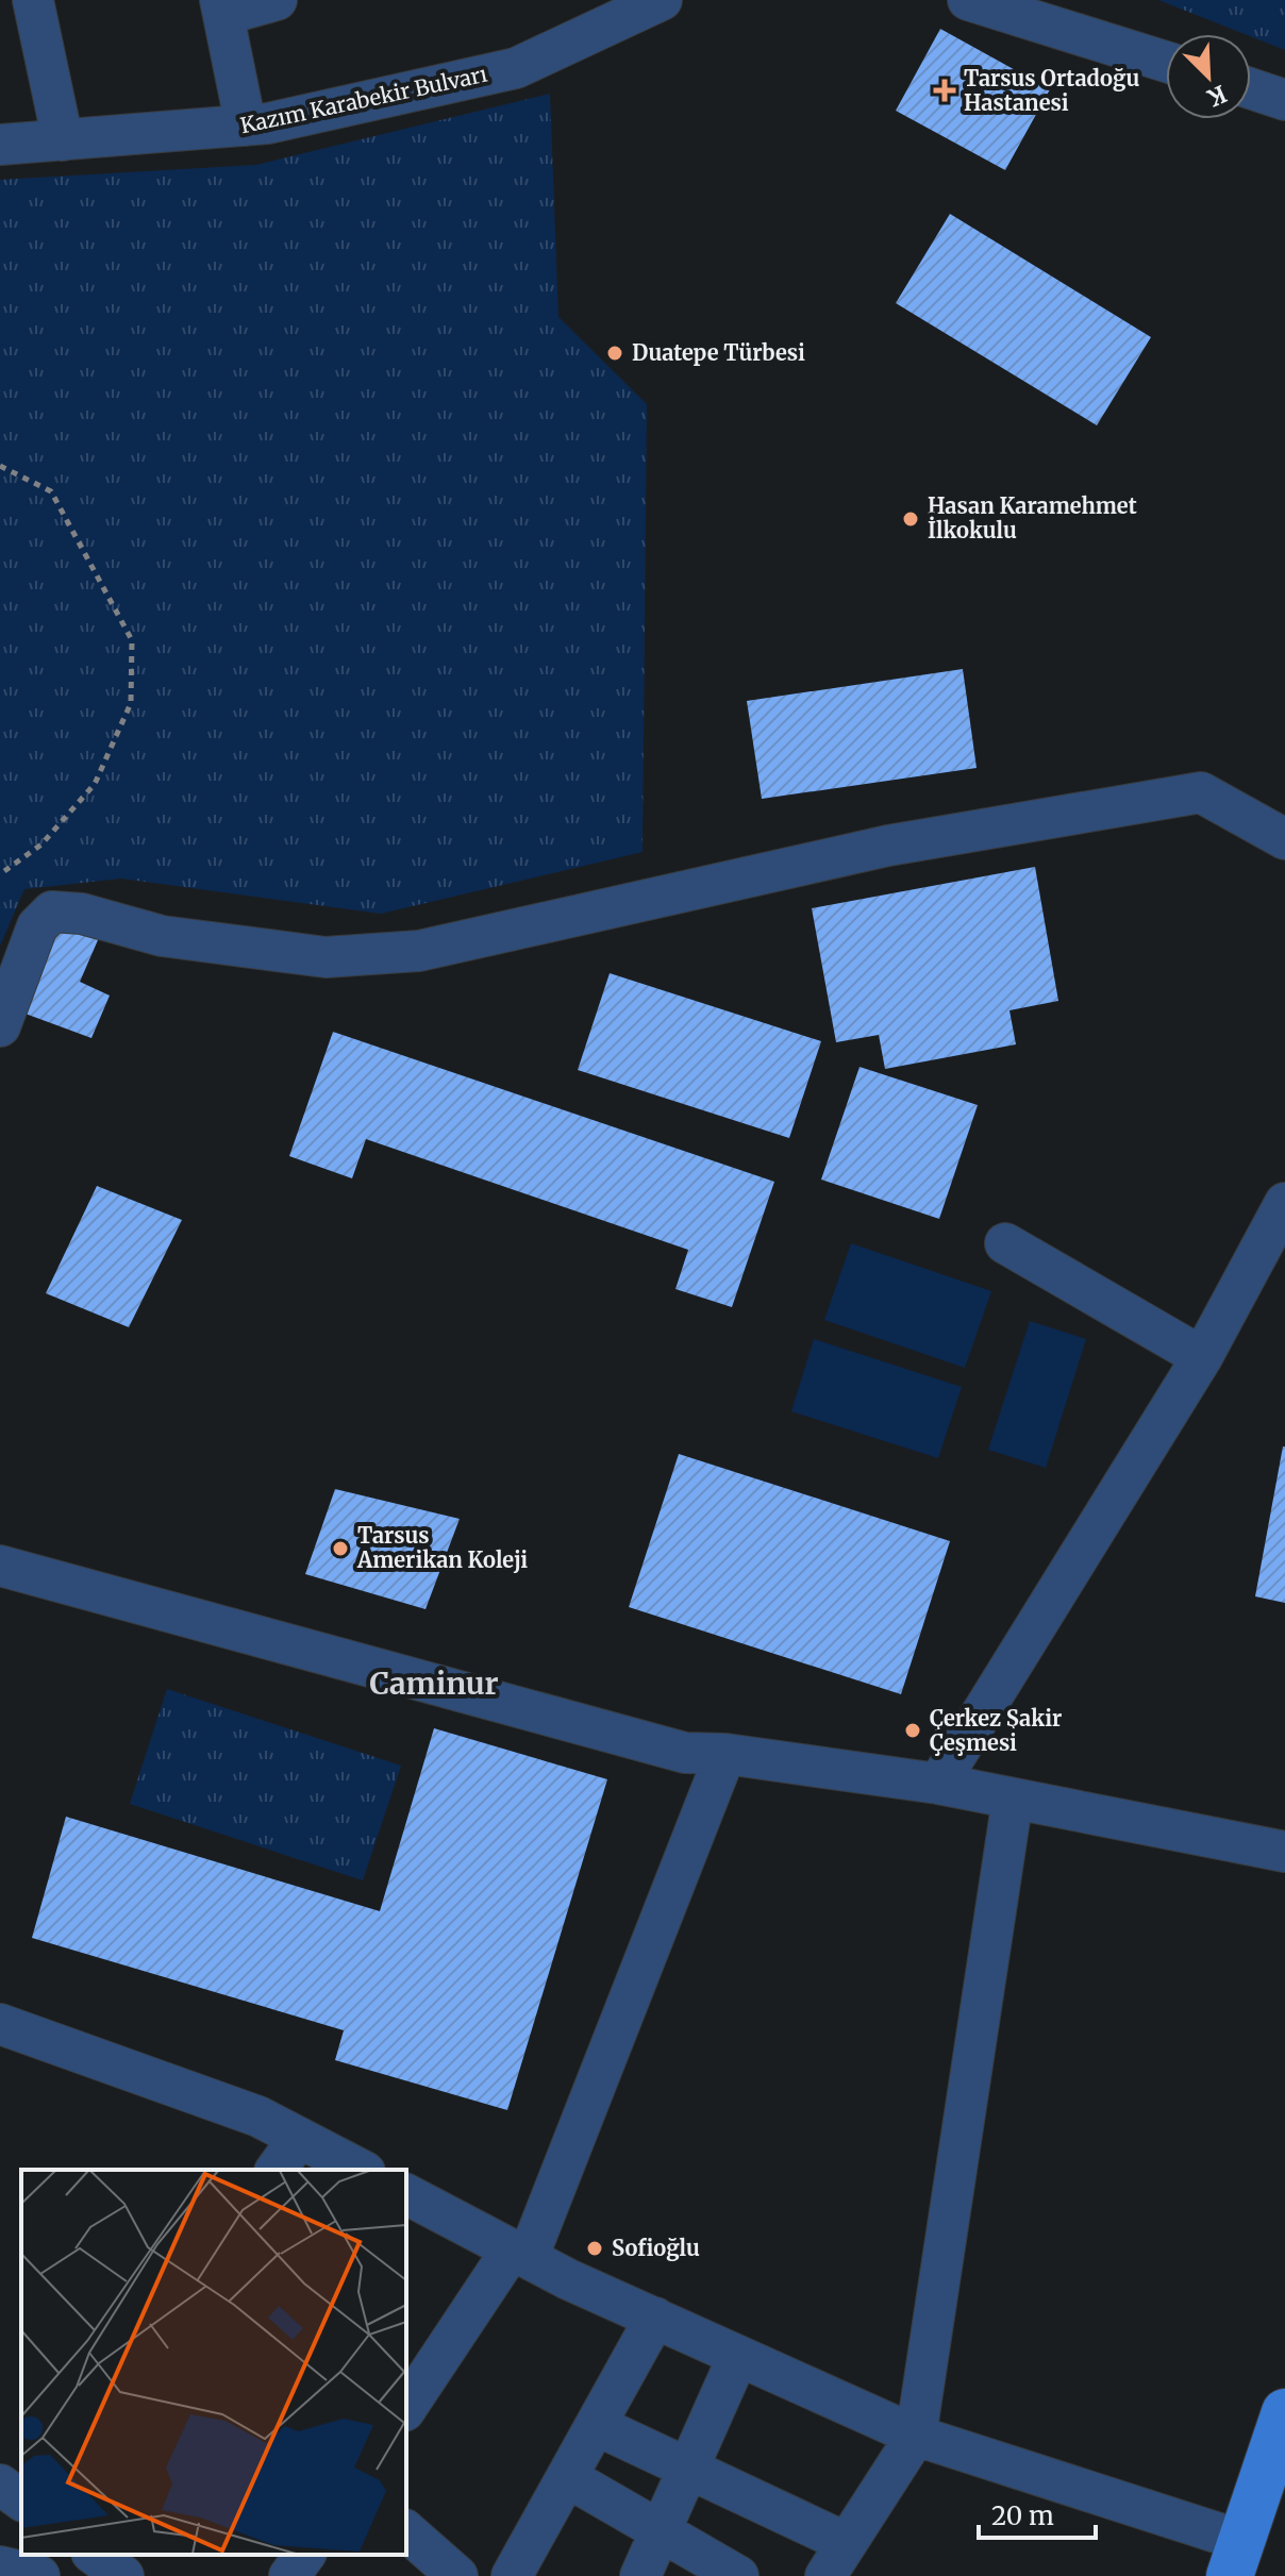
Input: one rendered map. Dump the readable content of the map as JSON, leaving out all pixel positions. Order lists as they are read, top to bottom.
{
  "streets": {
    "street": ["Kazım Karabekir Bulvarı"]
  },
  "districts": ["Caminur"],
  "places": {
    "health": ["Tarsus Ortadoğu Hastanesi"],
    "other": [
      "Duatepe Türbesi",
      "Hasan Karamehmet İlkokulu",
      "Tarsus Amerikan Koleji",
      "Çerkez Şakir Çeşmesi",
      "Sofioğlu"
    ]
  },
  "scale_bar": "20 m",
  "north": "bottom right"
}
